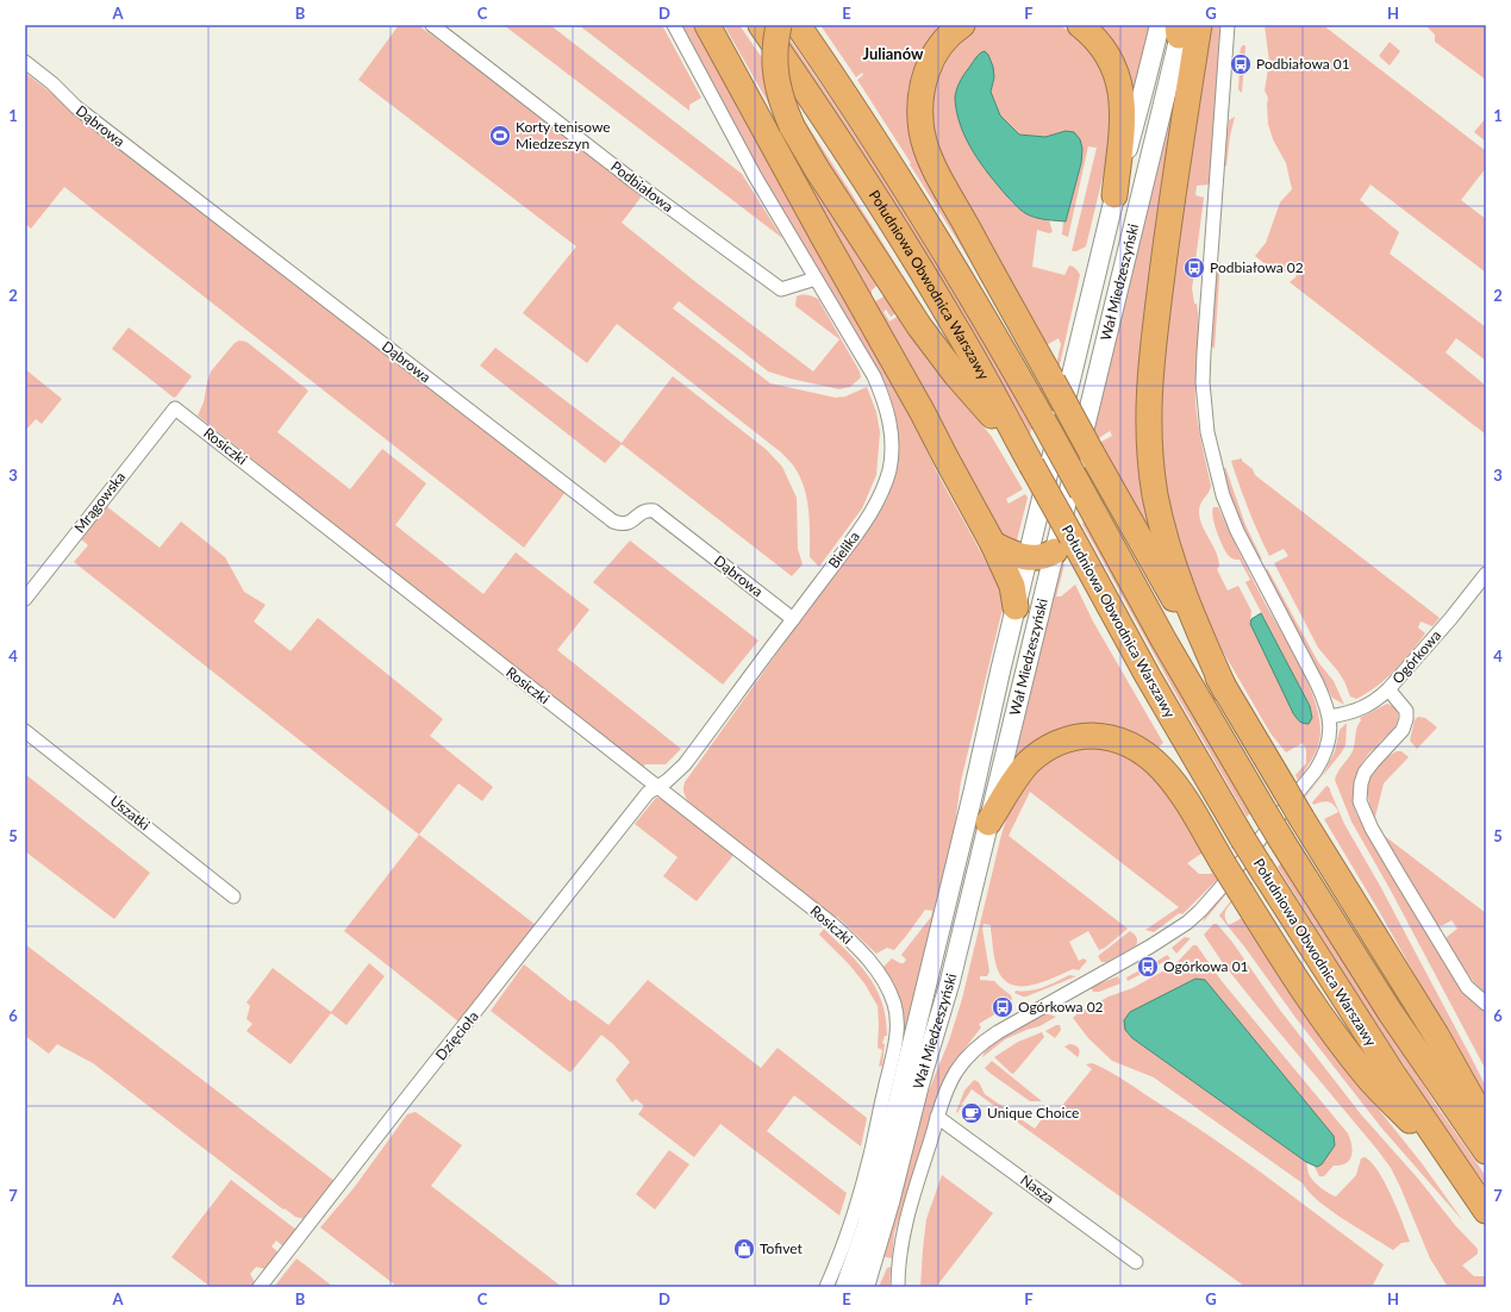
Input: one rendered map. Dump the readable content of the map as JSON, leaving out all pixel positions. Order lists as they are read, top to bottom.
{
  "streets": {
    "highway": ["Południowa Obwodnica Warszawy"],
    "main road": ["Wał Miedzeszyński"],
    "street": [
      "Dąbrowa",
      "Podbiałowa",
      "Rosiczki",
      "Mrągowska",
      "Bielika",
      "Ogórkowa",
      "Uszatki",
      "Dzięcioła",
      "Nasza"
    ]
  },
  "crossings": [
    ["Dąbrowa", "Bielika"],
    ["Podbiałowa", "Bielika"],
    ["Wał Miedzeszyński", "Południowa Obwodnica Warszawy"],
    ["Rosiczki", "Mrągowska"],
    ["Rosiczki", "Bielika"],
    ["Rosiczki", "Dzięcioła"],
    ["Bielika", "Dzięcioła"]
  ],
  "districts": ["Julianów"],
  "places": {
    "bus stop": [
      "Podbiałowa 01",
      "Podbiałowa 02",
      "Ogórkowa 01",
      "Ogórkowa 02"
    ],
    "sports": ["Korty tenisowe Miedzeszyn"],
    "cafe": ["Unique Choice"],
    "shop": ["Tofivet"]
  },
  "grid": {
    "columns": [
      "A",
      "B",
      "C",
      "D",
      "E",
      "F",
      "G",
      "H"
    ],
    "rows": [
      "1",
      "2",
      "3",
      "4",
      "5",
      "6",
      "7"
    ]
  }
}
